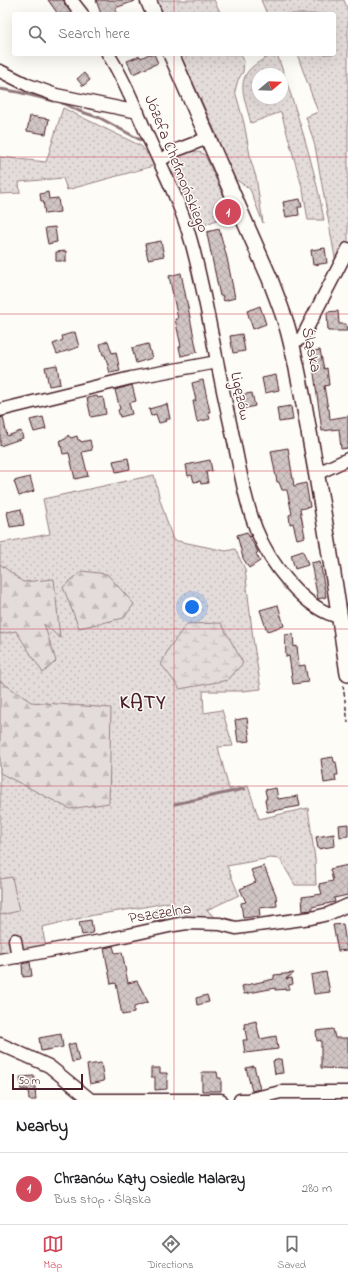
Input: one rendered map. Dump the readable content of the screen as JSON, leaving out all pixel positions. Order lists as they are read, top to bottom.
{
  "streets": {
    "main road": ["Śląska"],
    "street": ["Józefa Chełmońskiego", "Ligęzów", "Pszczelna"]
  },
  "crossings": [
    ["Józefa Chełmońskiego", "Ligęzów"],
    ["Śląska", "Ligęzów"]
  ],
  "districts": ["KĄTY"],
  "scale_bar": "50 m",
  "north": "right",
  "page": {
    "search": "Search here",
    "pins": "1",
    "scale": "50 m",
    "heading": "Nearby",
    "list": [
      {
        "mark": "1",
        "name": "Chrzanów Kąty Osiedle Malarzy",
        "note": "Bus stop · Śląska",
        "value": "280 m"
      }
    ],
    "nav": ["Map", "Directions", "Saved"]
  }
}
